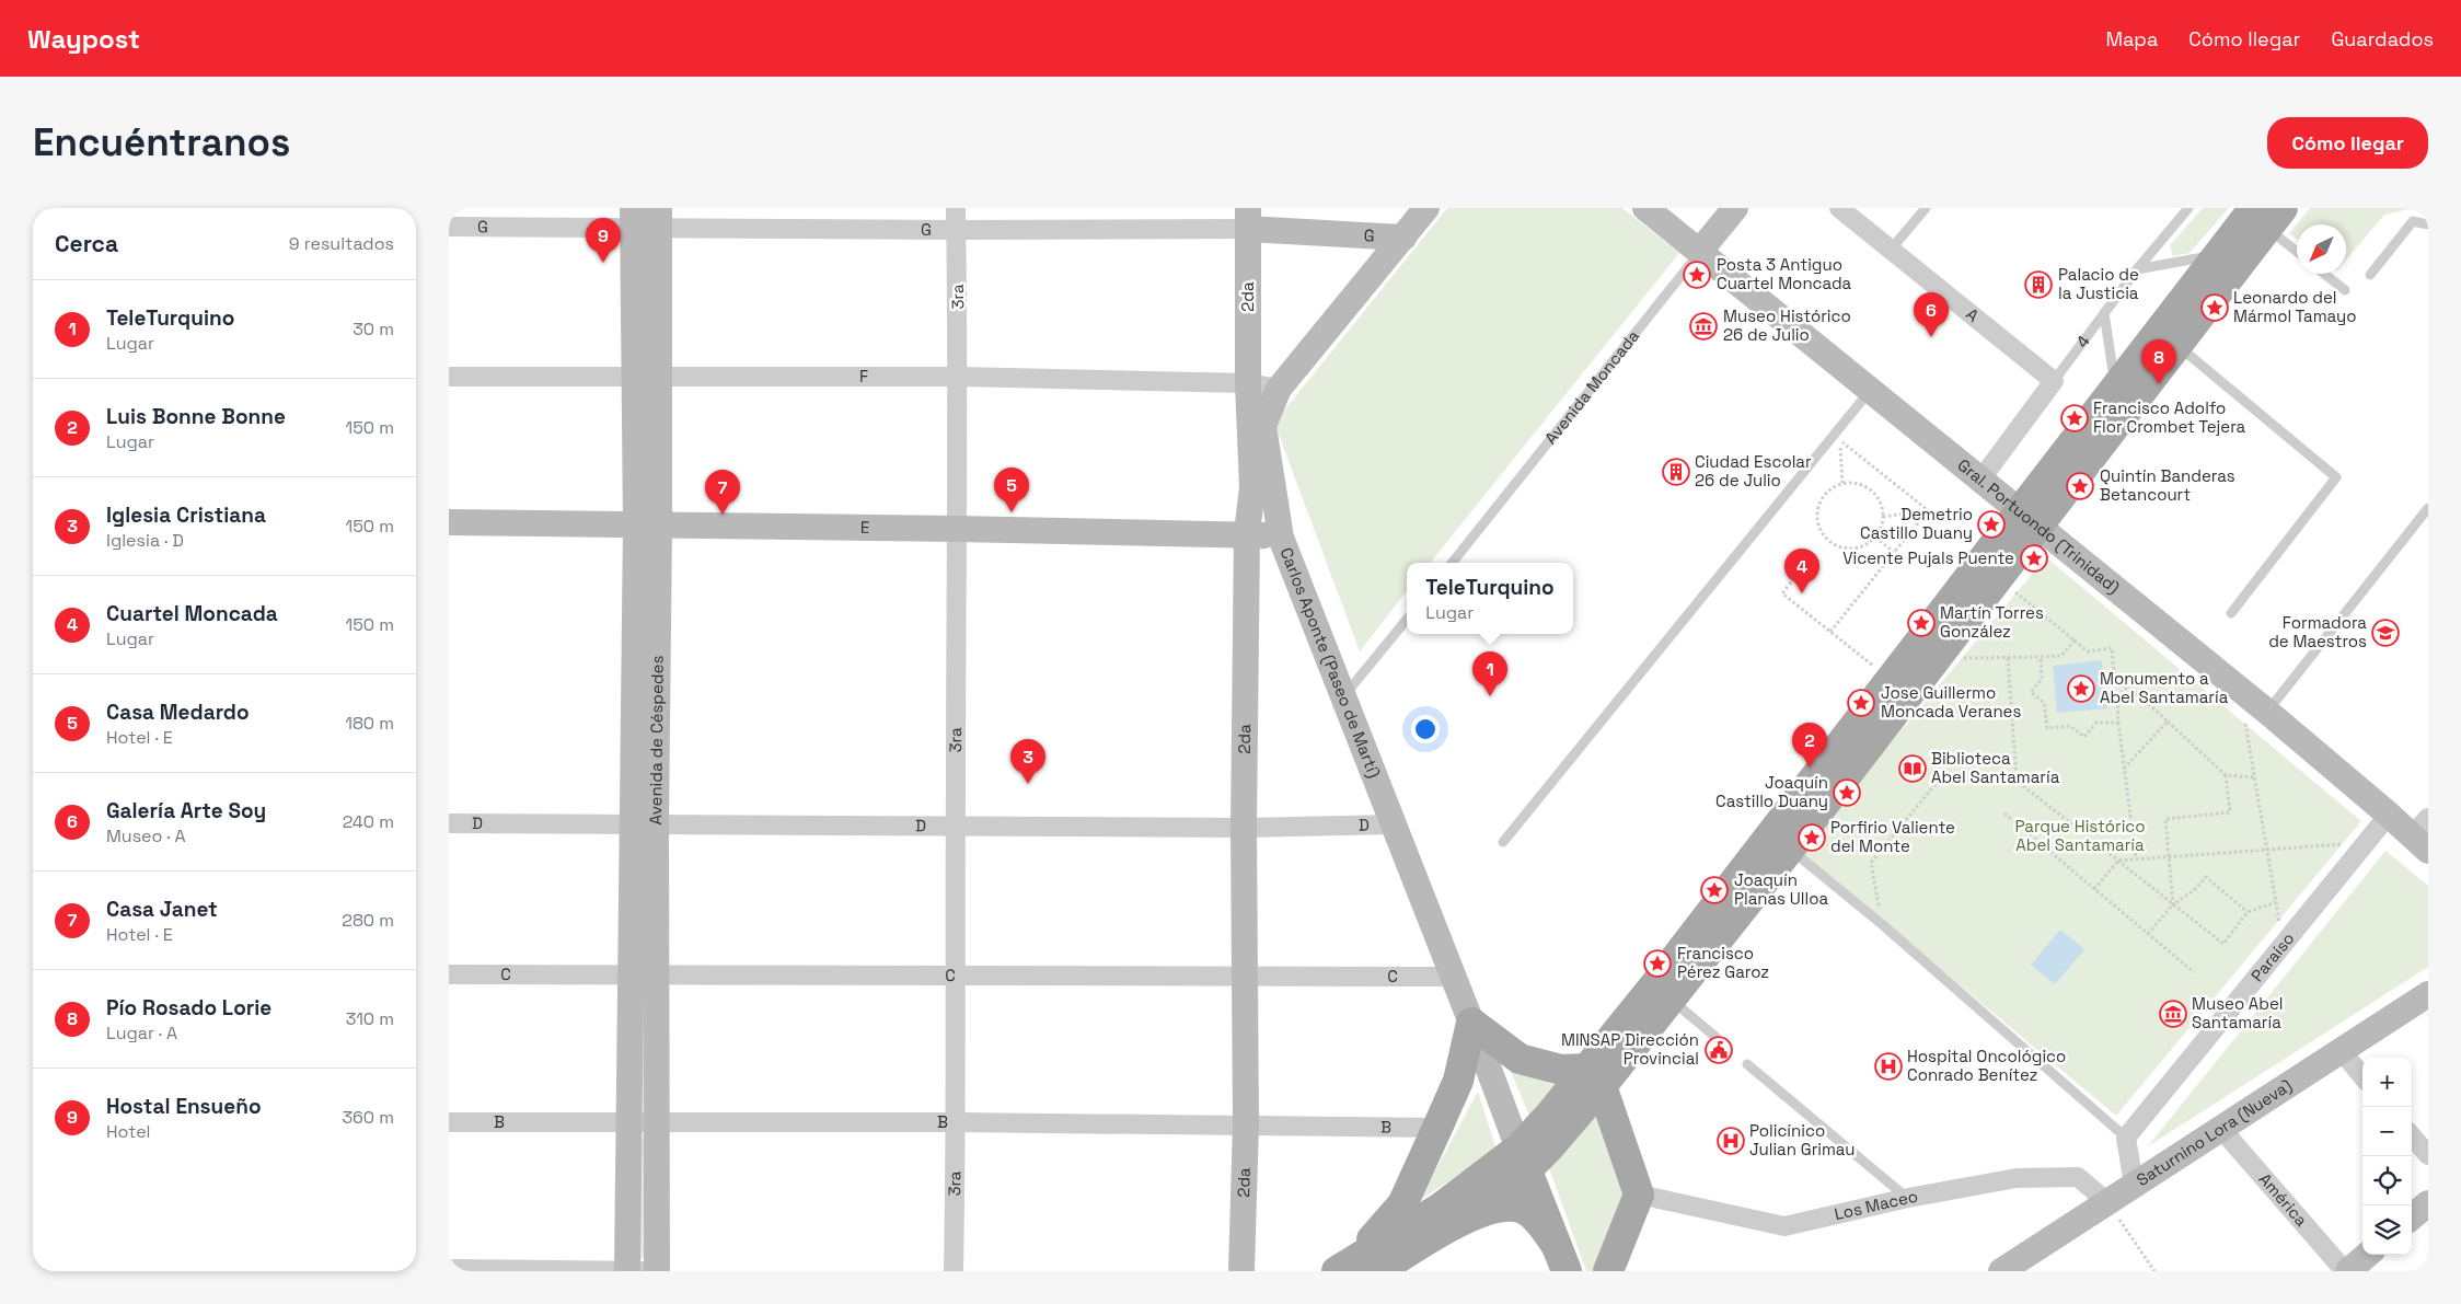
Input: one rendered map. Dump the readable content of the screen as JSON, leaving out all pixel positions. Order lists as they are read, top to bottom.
{
  "streets": {
    "main road": [
      "G",
      "2da",
      "Avenida Moncada",
      "Gral. Portuondo (Trinidad)",
      "E",
      "Carlos Aponte (Paseo de Martí)",
      "Avenida de Céspedes",
      "Saturnino Lora (Nueva)"
    ],
    "street": [
      "3ra",
      "A",
      "4",
      "F",
      "D",
      "Paraíso",
      "C",
      "B",
      "América",
      "Los Maceo"
    ]
  },
  "crossings": [
    ["G", "3ra"],
    ["G", "2da"],
    ["G", "Carlos Aponte (Paseo de Martí)"],
    ["G", "Avenida de Céspedes"],
    ["3ra", "F"],
    ["3ra", "E"],
    ["3ra", "D"],
    ["3ra", "C"],
    ["3ra", "B"],
    ["2da", "F"],
    ["2da", "E"],
    ["2da", "D"],
    ["2da", "C"],
    ["2da", "B"],
    ["A", "4"],
    ["4", "Gral. Portuondo (Trinidad)"],
    ["F", "Carlos Aponte (Paseo de Martí)"],
    ["F", "Avenida de Céspedes"],
    ["Avenida Moncada", "Gral. Portuondo (Trinidad)"],
    ["Gral. Portuondo (Trinidad)", "Paraíso"],
    ["E", "Carlos Aponte (Paseo de Martí)"],
    ["E", "Avenida de Céspedes"],
    ["Carlos Aponte (Paseo de Martí)", "D"],
    ["Carlos Aponte (Paseo de Martí)", "C"],
    ["Avenida de Céspedes", "D"],
    ["Avenida de Céspedes", "C"],
    ["Avenida de Céspedes", "B"],
    ["Saturnino Lora (Nueva)", "América"],
    ["Saturnino Lora (Nueva)", "Los Maceo"]
  ],
  "parks": ["Parque Histórico Abel Santamaría"],
  "places": {
    "place": [
      "Posta 3 Antiguo Cuartel Moncada",
      "Leonardo del Mármol Tamayo",
      "Francisco Adolfo Flor Crombet Tejera",
      "Quintín Banderas Betancourt",
      "Demetrio Castillo Duany",
      "Vicente Pujals Puente",
      "Martín Torres González",
      "Monumento a Abel Santamaría",
      "Jose Guillermo Moncada Veranes",
      "Joaquín Castillo Duany",
      "Porfirio Valiente del Monte",
      "Joaquín Planas Ulloa",
      "Francisco Pérez Garoz"
    ],
    "building": ["Palacio de la Justicia", "Ciudad Escolar 26 de Julio"],
    "museum": ["Museo Histórico 26 de Julio", "Museo Abel Santamaría"],
    "school or university": ["Formadora de Maestros"],
    "library": ["Biblioteca Abel Santamaría"],
    "public building": ["MINSAP Dirección Provincial"],
    "hospital": ["Hospital Oncológico Conrado Benítez", "Policínico Julian Grimau"]
  },
  "north": "bottom left",
  "page": {
    "header": "Waypost",
    "nav": ["Mapa", "Cómo llegar", "Guardados"],
    "buttons": "Cómo llegar",
    "title": "Encuéntranos",
    "heading": ["Cerca", "9 resultados"],
    "pins": [
      "9",
      "6",
      "8",
      "5",
      "7",
      "4",
      "1",
      "2",
      "3"
    ],
    "list": [
      {
        "mark": "1",
        "name": "TeleTurquino",
        "note": "Lugar",
        "value": "30 m"
      },
      {
        "mark": "2",
        "name": "Luis Bonne Bonne",
        "note": "Lugar",
        "value": "150 m"
      },
      {
        "mark": "3",
        "name": "Iglesia Cristiana",
        "note": "Iglesia · D",
        "value": "150 m"
      },
      {
        "mark": "4",
        "name": "Cuartel Moncada",
        "note": "Lugar",
        "value": "150 m"
      },
      {
        "mark": "5",
        "name": "Casa Medardo",
        "note": "Hotel · E",
        "value": "180 m"
      },
      {
        "mark": "6",
        "name": "Galería Arte Soy",
        "note": "Museo · A",
        "value": "240 m"
      },
      {
        "mark": "7",
        "name": "Casa Janet",
        "note": "Hotel · E",
        "value": "280 m"
      },
      {
        "mark": "8",
        "name": "Pío Rosado Lorie",
        "note": "Lugar · A",
        "value": "310 m"
      },
      {
        "mark": "9",
        "name": "Hostal Ensueño",
        "note": "Hotel",
        "value": "360 m"
      }
    ],
    "popup": ["TeleTurquino", "Lugar"],
    "map_buttons": ["+", "−"]
  }
}
